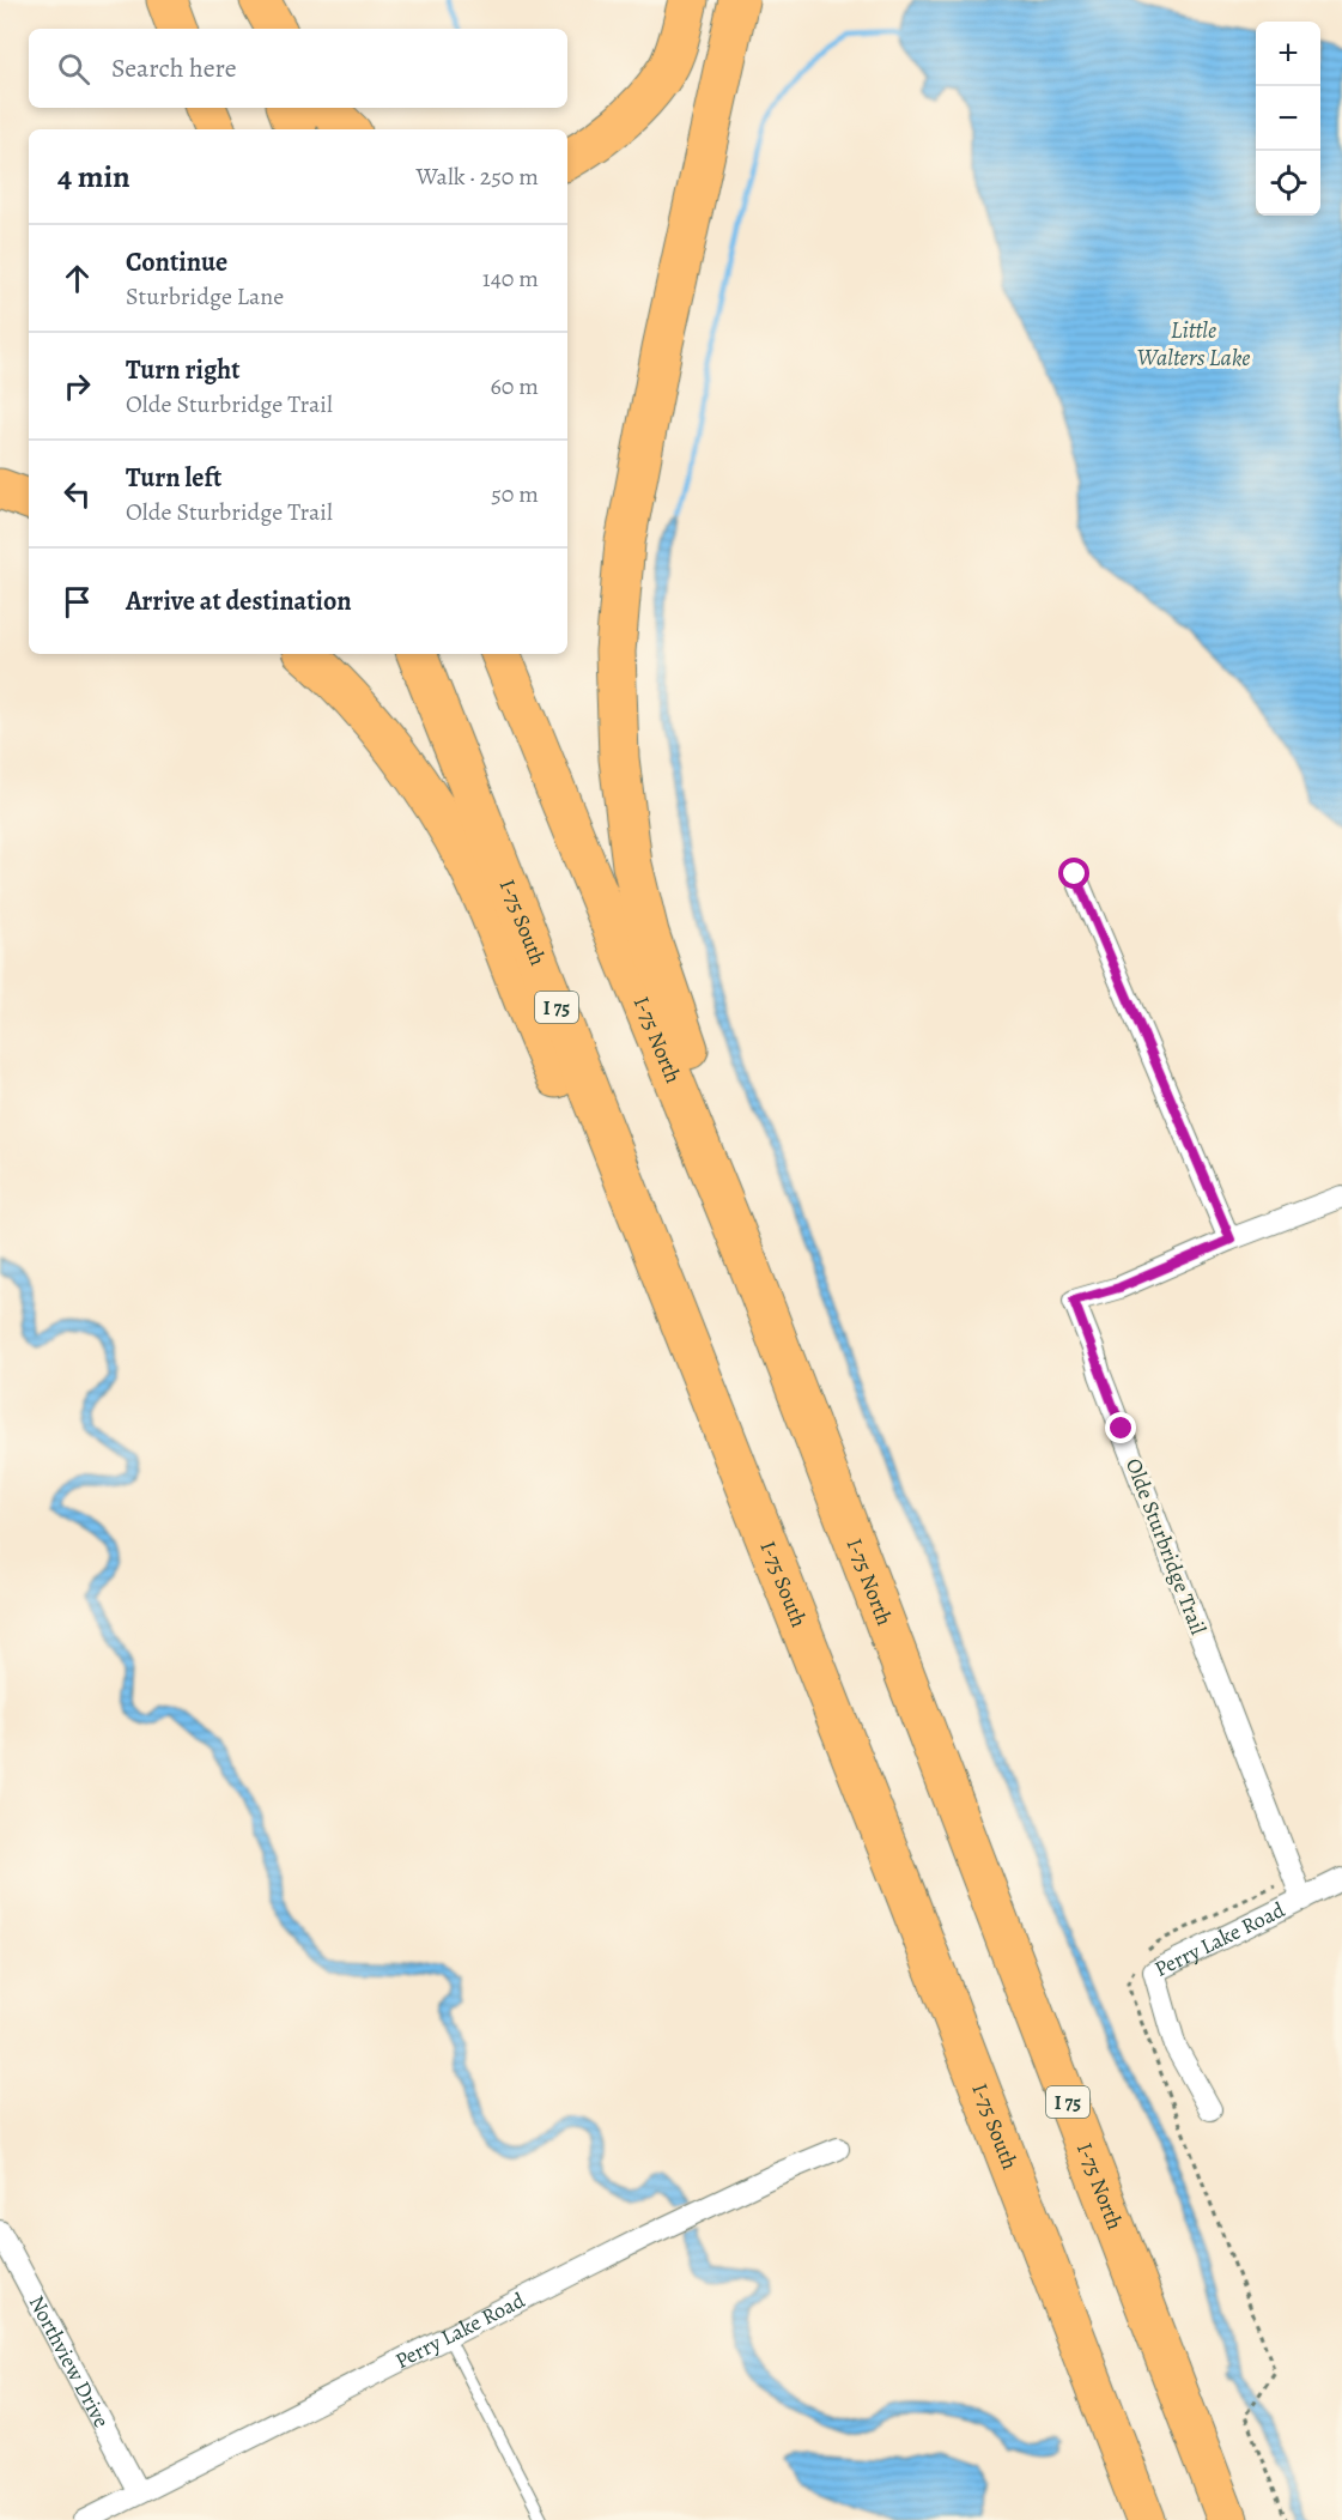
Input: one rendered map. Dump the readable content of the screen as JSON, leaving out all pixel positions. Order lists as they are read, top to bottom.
{
  "streets": {
    "highway": ["I-75 South", "I 75", "I-75 North"],
    "street": ["Olde Sturbridge Trail", "Perry Lake Road", "Northview Drive"]
  },
  "crossings": [
    ["Olde Sturbridge Trail", "Perry Lake Road"],
    ["Perry Lake Road", "Northview Drive"]
  ],
  "water": ["Little Walters Lake"],
  "page": {
    "map_buttons": ["+", "−"],
    "search": "Search here",
    "heading": ["4 min", "Walk · 250 m"],
    "list": [
      ["Continue", "Sturbridge Lane", "140 m"],
      ["Turn right", "Olde Sturbridge Trail", "60 m"],
      ["Turn left", "Olde Sturbridge Trail", "50 m"],
      "Arrive at destination"
    ]
  }
}
